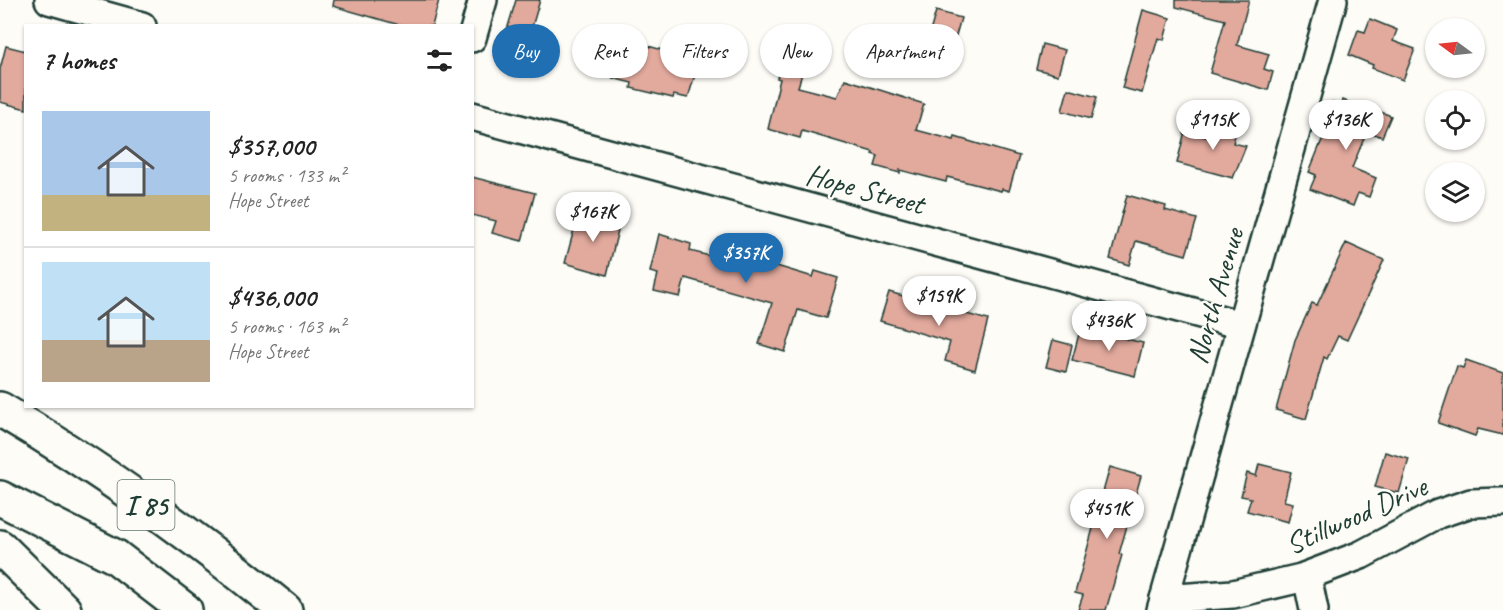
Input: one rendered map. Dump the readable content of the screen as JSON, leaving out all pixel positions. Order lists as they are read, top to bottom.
{
  "streets": {
    "highway": ["I 85"],
    "street": ["Hope Street", "North Avenue", "Stillwood Drive"]
  },
  "crossings": [
    ["Hope Street", "North Avenue"],
    ["North Avenue", "Stillwood Drive"]
  ],
  "north": "left",
  "page": {
    "chip": [
      "Buy",
      "Rent",
      "Filters",
      "New",
      "Apartment"
    ],
    "heading": "7 homes",
    "list": [
      {
        "name": "$357,000",
        "note": "5 rooms · 133 m² · Hope Street"
      },
      {
        "name": "$436,000",
        "note": "5 rooms · 163 m² · Hope Street"
      }
    ],
    "price": [
      "$115K",
      "$136K",
      "$167K",
      "$357K",
      "$159K",
      "$436K",
      "$451K"
    ]
  }
}
